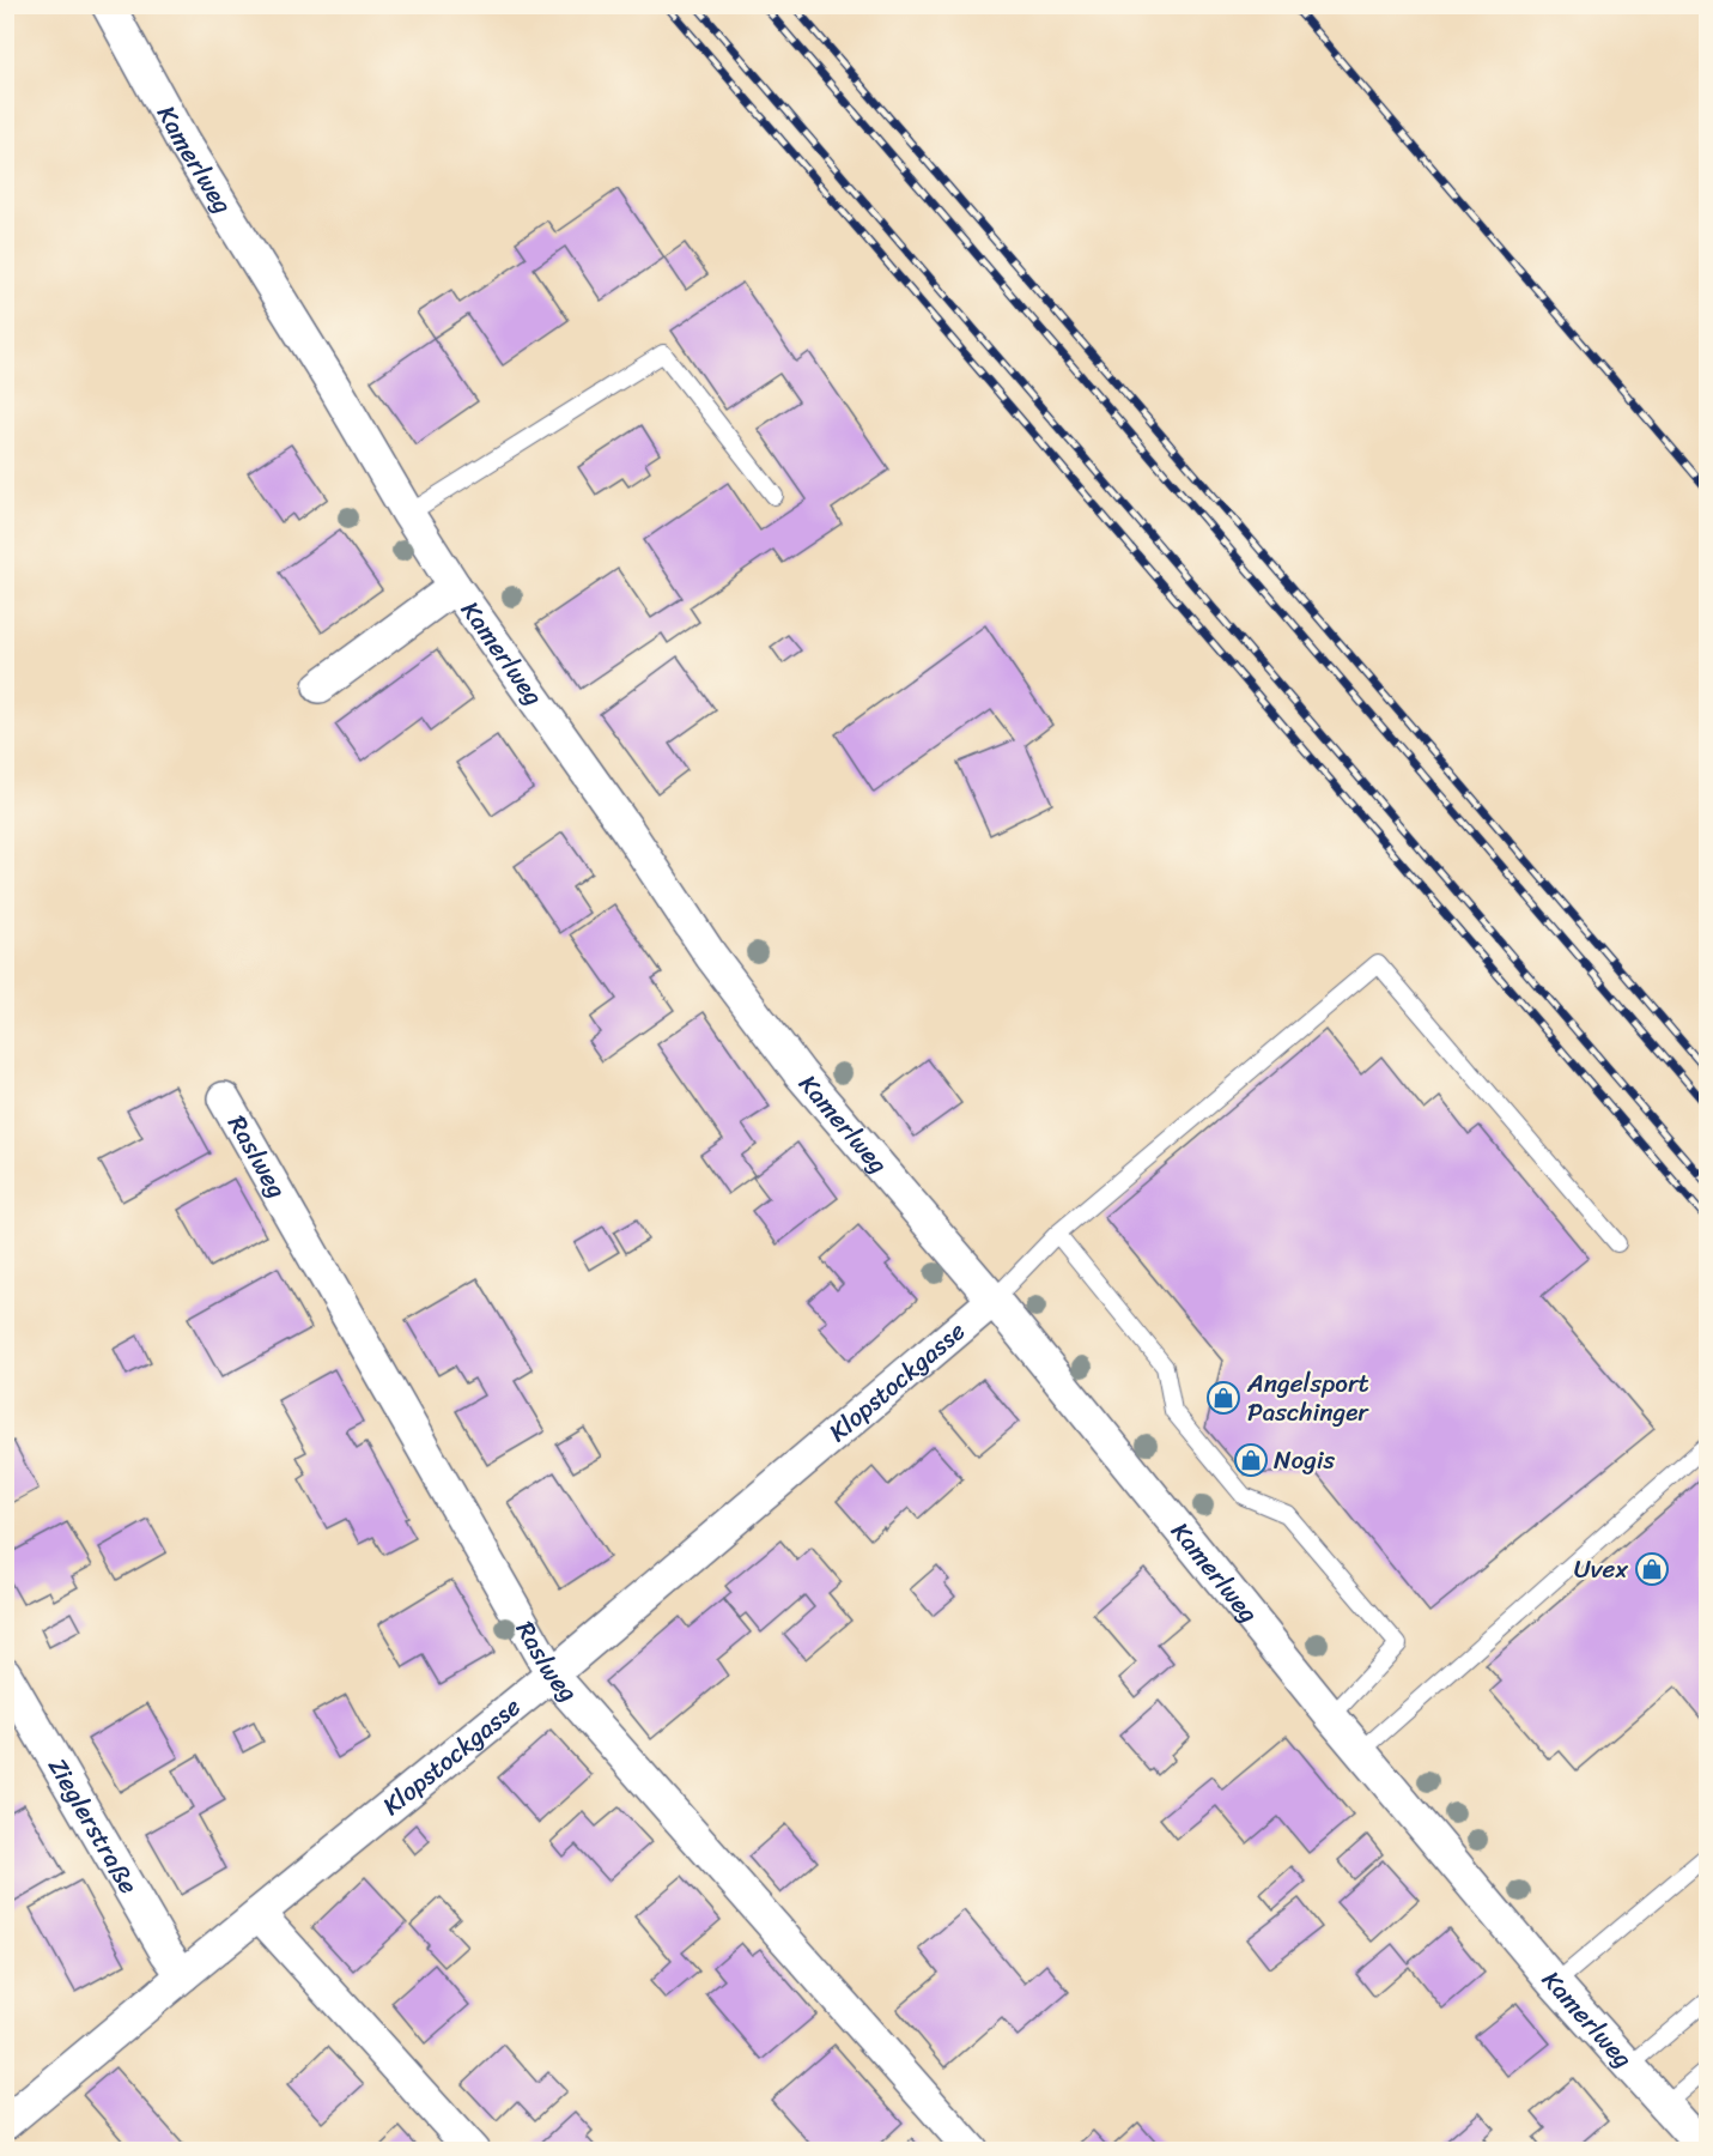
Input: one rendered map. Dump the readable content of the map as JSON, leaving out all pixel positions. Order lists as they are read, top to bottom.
{
  "streets": {
    "street": [
      "Kamerlweg",
      "Raslweg",
      "Klopstockgasse",
      "Zieglerstraße"
    ]
  },
  "crossings": [
    ["Kamerlweg", "Klopstockgasse"],
    ["Raslweg", "Klopstockgasse"],
    ["Klopstockgasse", "Zieglerstraße"]
  ],
  "places": {
    "shop": ["Angelsport Paschinger", "Nogis", "Uvex"]
  }
}
